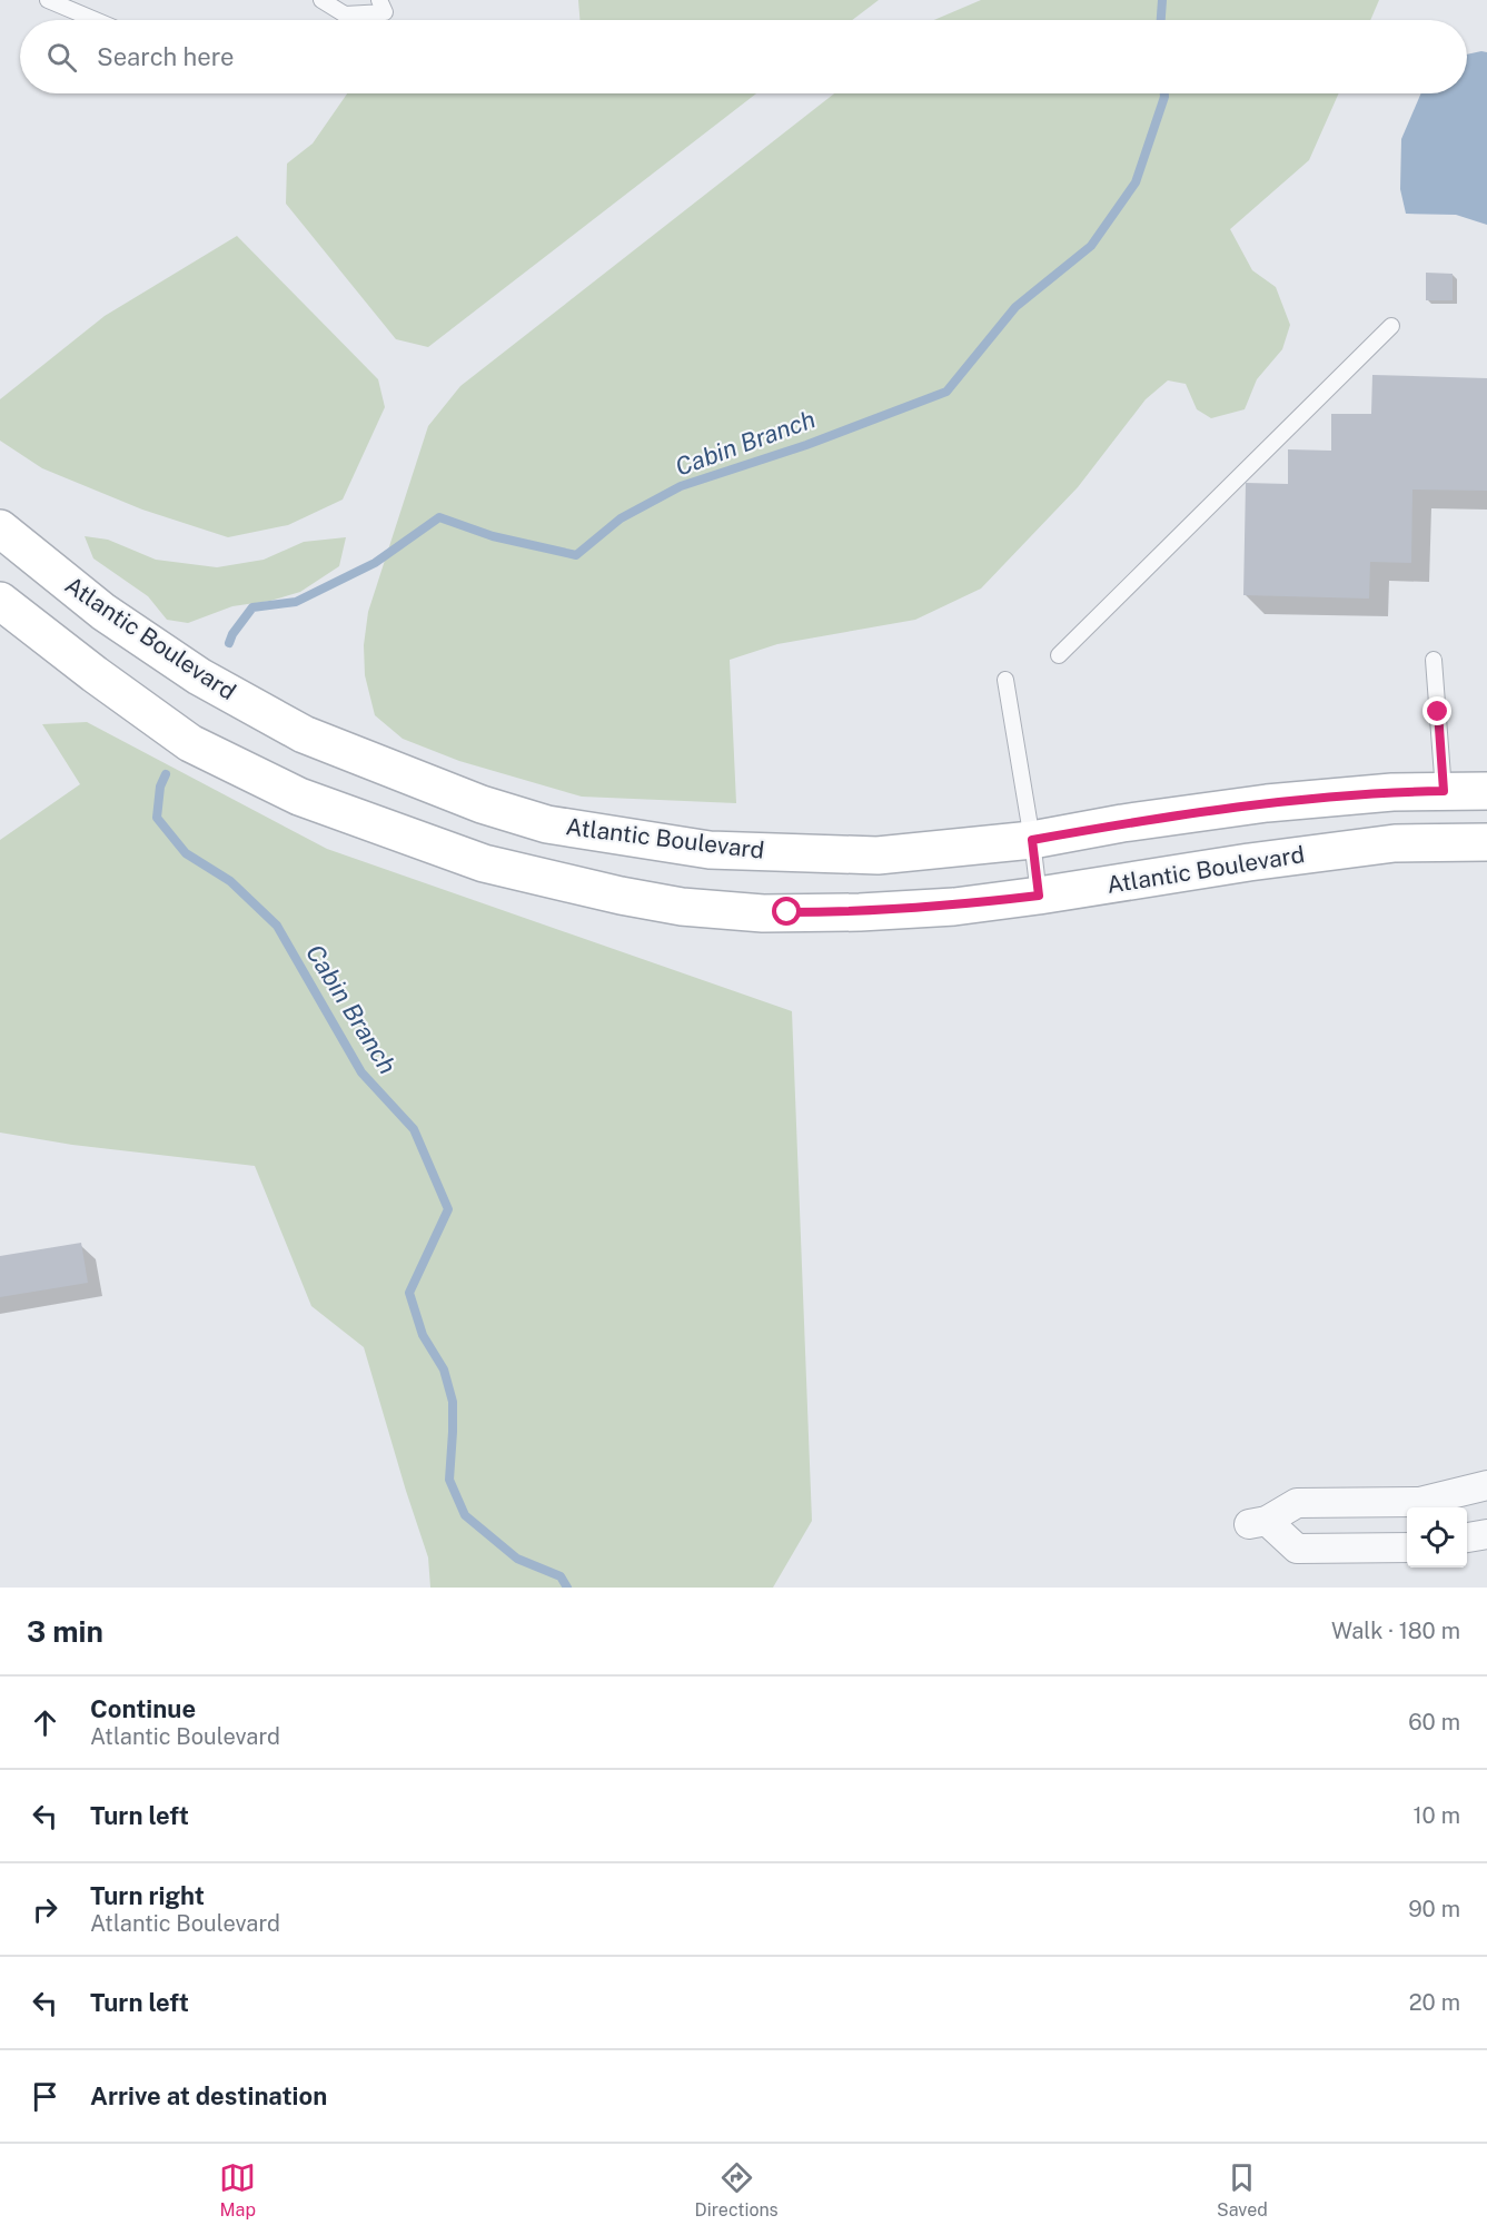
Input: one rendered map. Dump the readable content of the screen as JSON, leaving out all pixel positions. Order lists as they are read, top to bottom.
{
  "streets": {
    "main road": ["Atlantic Boulevard"]
  },
  "water": ["Cabin Branch"],
  "page": {
    "search": "Search here",
    "heading": ["3 min", "Walk · 180 m"],
    "list": [
      ["Continue", "Atlantic Boulevard", "60 m"],
      ["Turn left", "10 m"],
      ["Turn right", "Atlantic Boulevard", "90 m"],
      ["Turn left", "20 m"],
      "Arrive at destination"
    ],
    "nav": ["Map", "Directions", "Saved"]
  }
}
